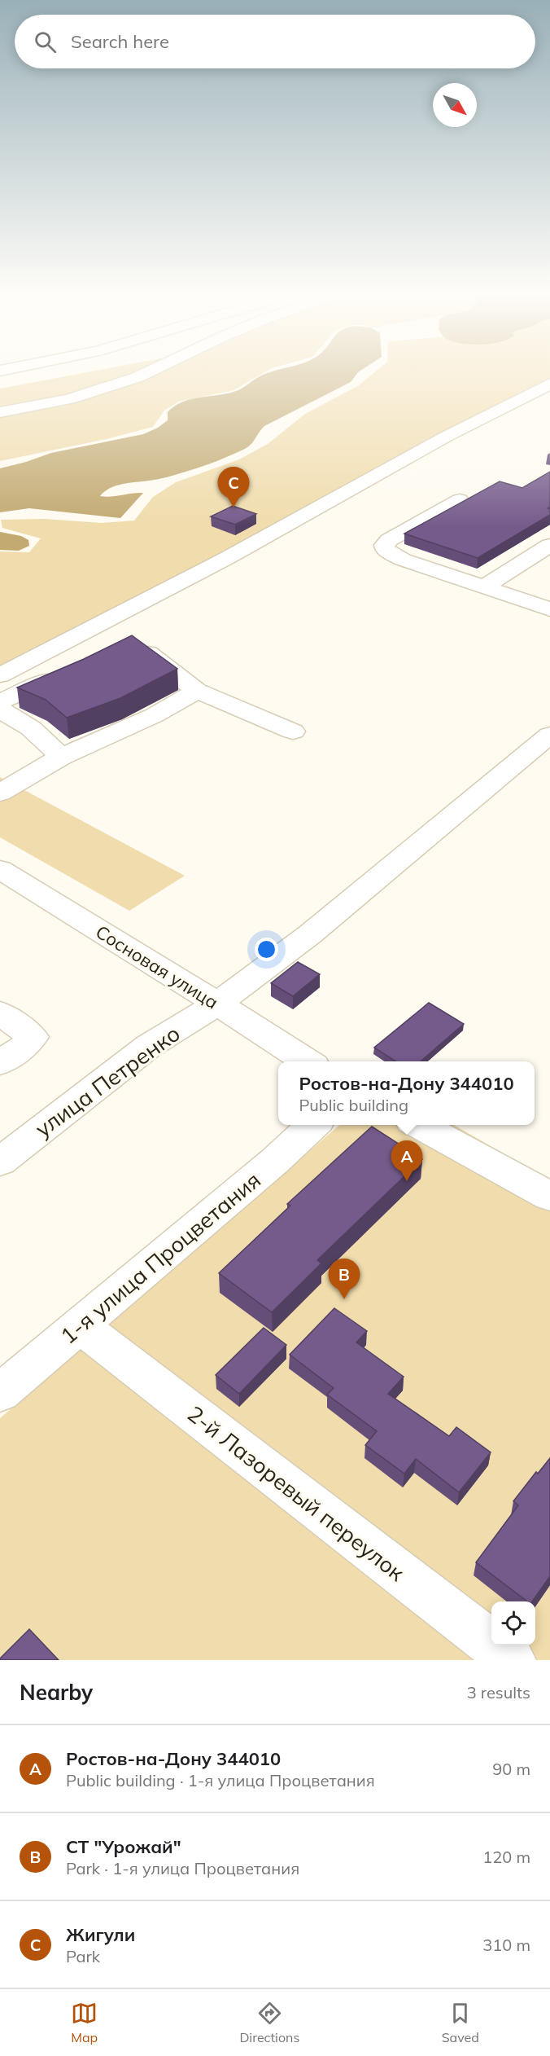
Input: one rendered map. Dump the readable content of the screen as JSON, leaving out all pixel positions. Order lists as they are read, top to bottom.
{
  "streets": {
    "street": [
      "Сосновая улица",
      "улица Петренко",
      "1-я улица Процветания",
      "2-й Лазоревый переулок"
    ]
  },
  "crossings": [
    ["Сосновая улица", "улица Петренко"],
    ["1-я улица Процветания", "2-й Лазоревый переулок"]
  ],
  "north": "bottom right",
  "page": {
    "search": "Search here",
    "pins": ["C", "A", "B"],
    "popup": ["Ростов-на-Дону 344010", "Public building"],
    "heading": ["Nearby", "3 results"],
    "list": [
      {
        "mark": "A",
        "name": "Ростов-на-Дону 344010",
        "note": "Public building · 1-я улица Процветания",
        "value": "90 m"
      },
      {
        "mark": "B",
        "name": "СТ \"Урожай\"",
        "note": "Park · 1-я улица Процветания",
        "value": "120 m"
      },
      {
        "mark": "C",
        "name": "Жигули",
        "note": "Park",
        "value": "310 m"
      }
    ],
    "nav": ["Map", "Directions", "Saved"]
  }
}
